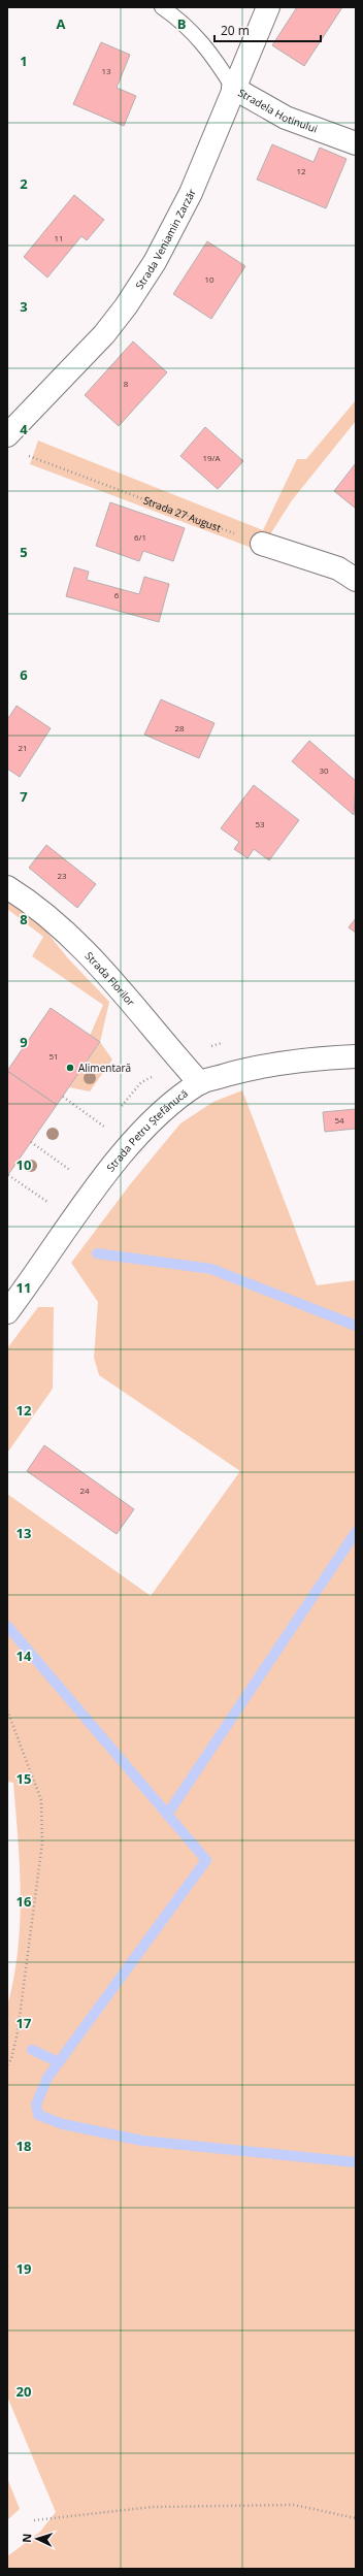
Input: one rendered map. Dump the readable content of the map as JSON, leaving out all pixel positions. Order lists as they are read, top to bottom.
{
  "streets": {
    "street": [
      "Stradela Hotinului",
      "Strada Veniamin Zarzăr",
      "Strada Florilor",
      "Strada Petru Ștefănucă"
    ],
    "path": ["Strada 27 August"]
  },
  "crossings": [
    ["Stradela Hotinului", "Strada Veniamin Zarzăr"],
    ["Strada Florilor", "Strada Petru Ștefănucă"]
  ],
  "places": ["Alimentară"],
  "house_numbers": [
    "13",
    "12",
    "11",
    "10",
    "8",
    "19/A",
    "6/1",
    "6",
    "28",
    "21",
    "30",
    "53",
    "23",
    "51",
    "54",
    "24"
  ],
  "scale_bar": "20 m",
  "north": "left",
  "grid": {
    "columns": ["A", "B"],
    "rows": [
      "1",
      "2",
      "3",
      "4",
      "5",
      "6",
      "7",
      "8",
      "9",
      "10",
      "11",
      "12",
      "13",
      "14",
      "15",
      "16",
      "17",
      "18",
      "19",
      "20"
    ]
  }
}
